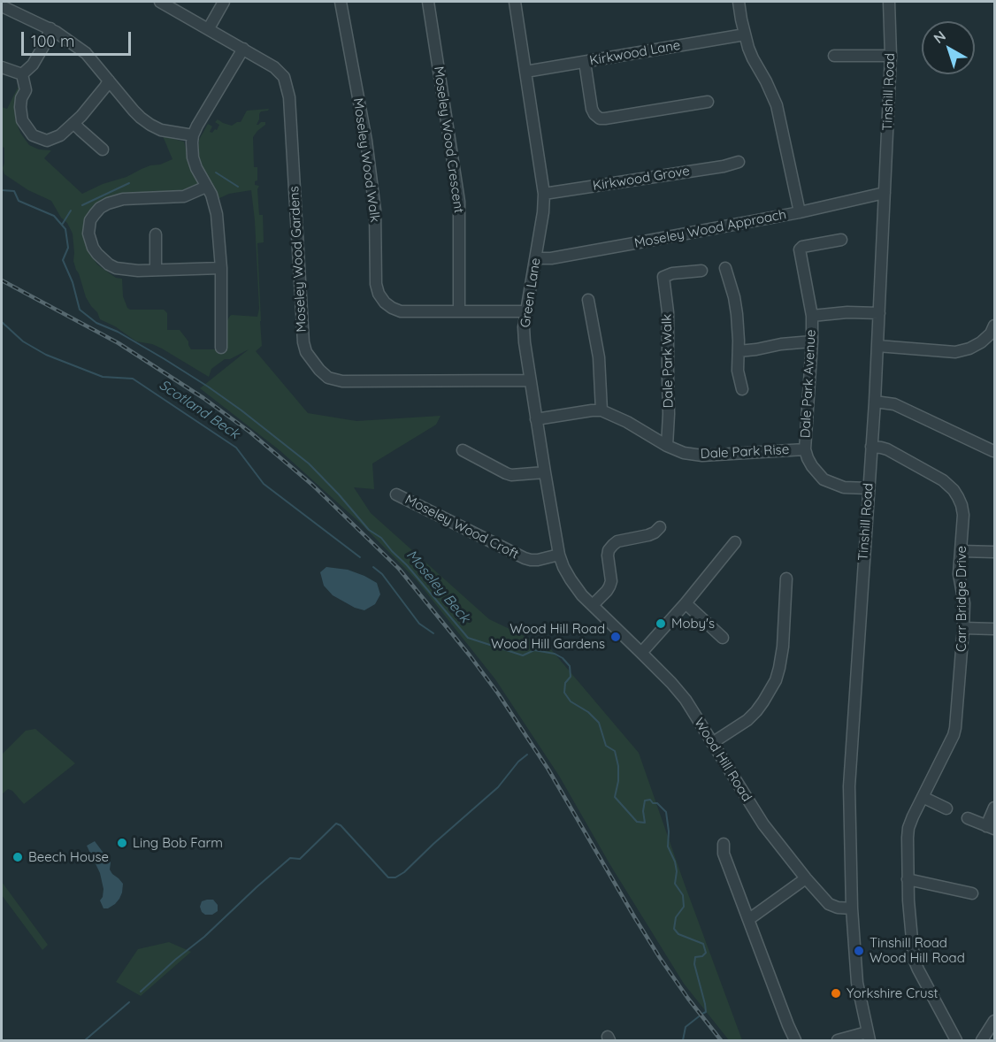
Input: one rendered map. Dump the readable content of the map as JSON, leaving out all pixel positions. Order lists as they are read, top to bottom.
{
  "streets": {
    "street": [
      "Kirkwood Lane",
      "Tinshill Road",
      "Moseley Wood Crescent",
      "Moseley Wood Walk",
      "Kirkwood Grove",
      "Moseley Wood Approach",
      "Moseley Wood Gardens",
      "Green Lane",
      "Dale Park Walk",
      "Dale Park Avenue",
      "Dale Park Rise",
      "Moseley Wood Croft",
      "Carr Bridge Drive",
      "Wood Hill Road"
    ]
  },
  "crossings": [
    ["Kirkwood Lane", "Green Lane"],
    ["Tinshill Road", "Moseley Wood Approach"],
    ["Tinshill Road", "Dale Park Avenue"],
    ["Tinshill Road", "Carr Bridge Drive"],
    ["Tinshill Road", "Wood Hill Road"],
    ["Moseley Wood Crescent", "Moseley Wood Walk"],
    ["Moseley Wood Walk", "Green Lane"],
    ["Kirkwood Grove", "Green Lane"],
    ["Moseley Wood Approach", "Green Lane"],
    ["Moseley Wood Gardens", "Green Lane"],
    ["Green Lane", "Dale Park Rise"],
    ["Green Lane", "Moseley Wood Croft"],
    ["Green Lane", "Wood Hill Road"],
    ["Dale Park Walk", "Dale Park Rise"],
    ["Dale Park Avenue", "Dale Park Rise"]
  ],
  "water": ["Scotland Beck", "Moseley Beck"],
  "places": [
    "Moby's",
    "Wood Hill Road Wood Hill Gardens",
    "Ling Bob Farm",
    "Beech House",
    "Tinshill Road Wood Hill Road",
    "Yorkshire Crust"
  ],
  "scale_bar": "100 m",
  "north": "top left"
}
